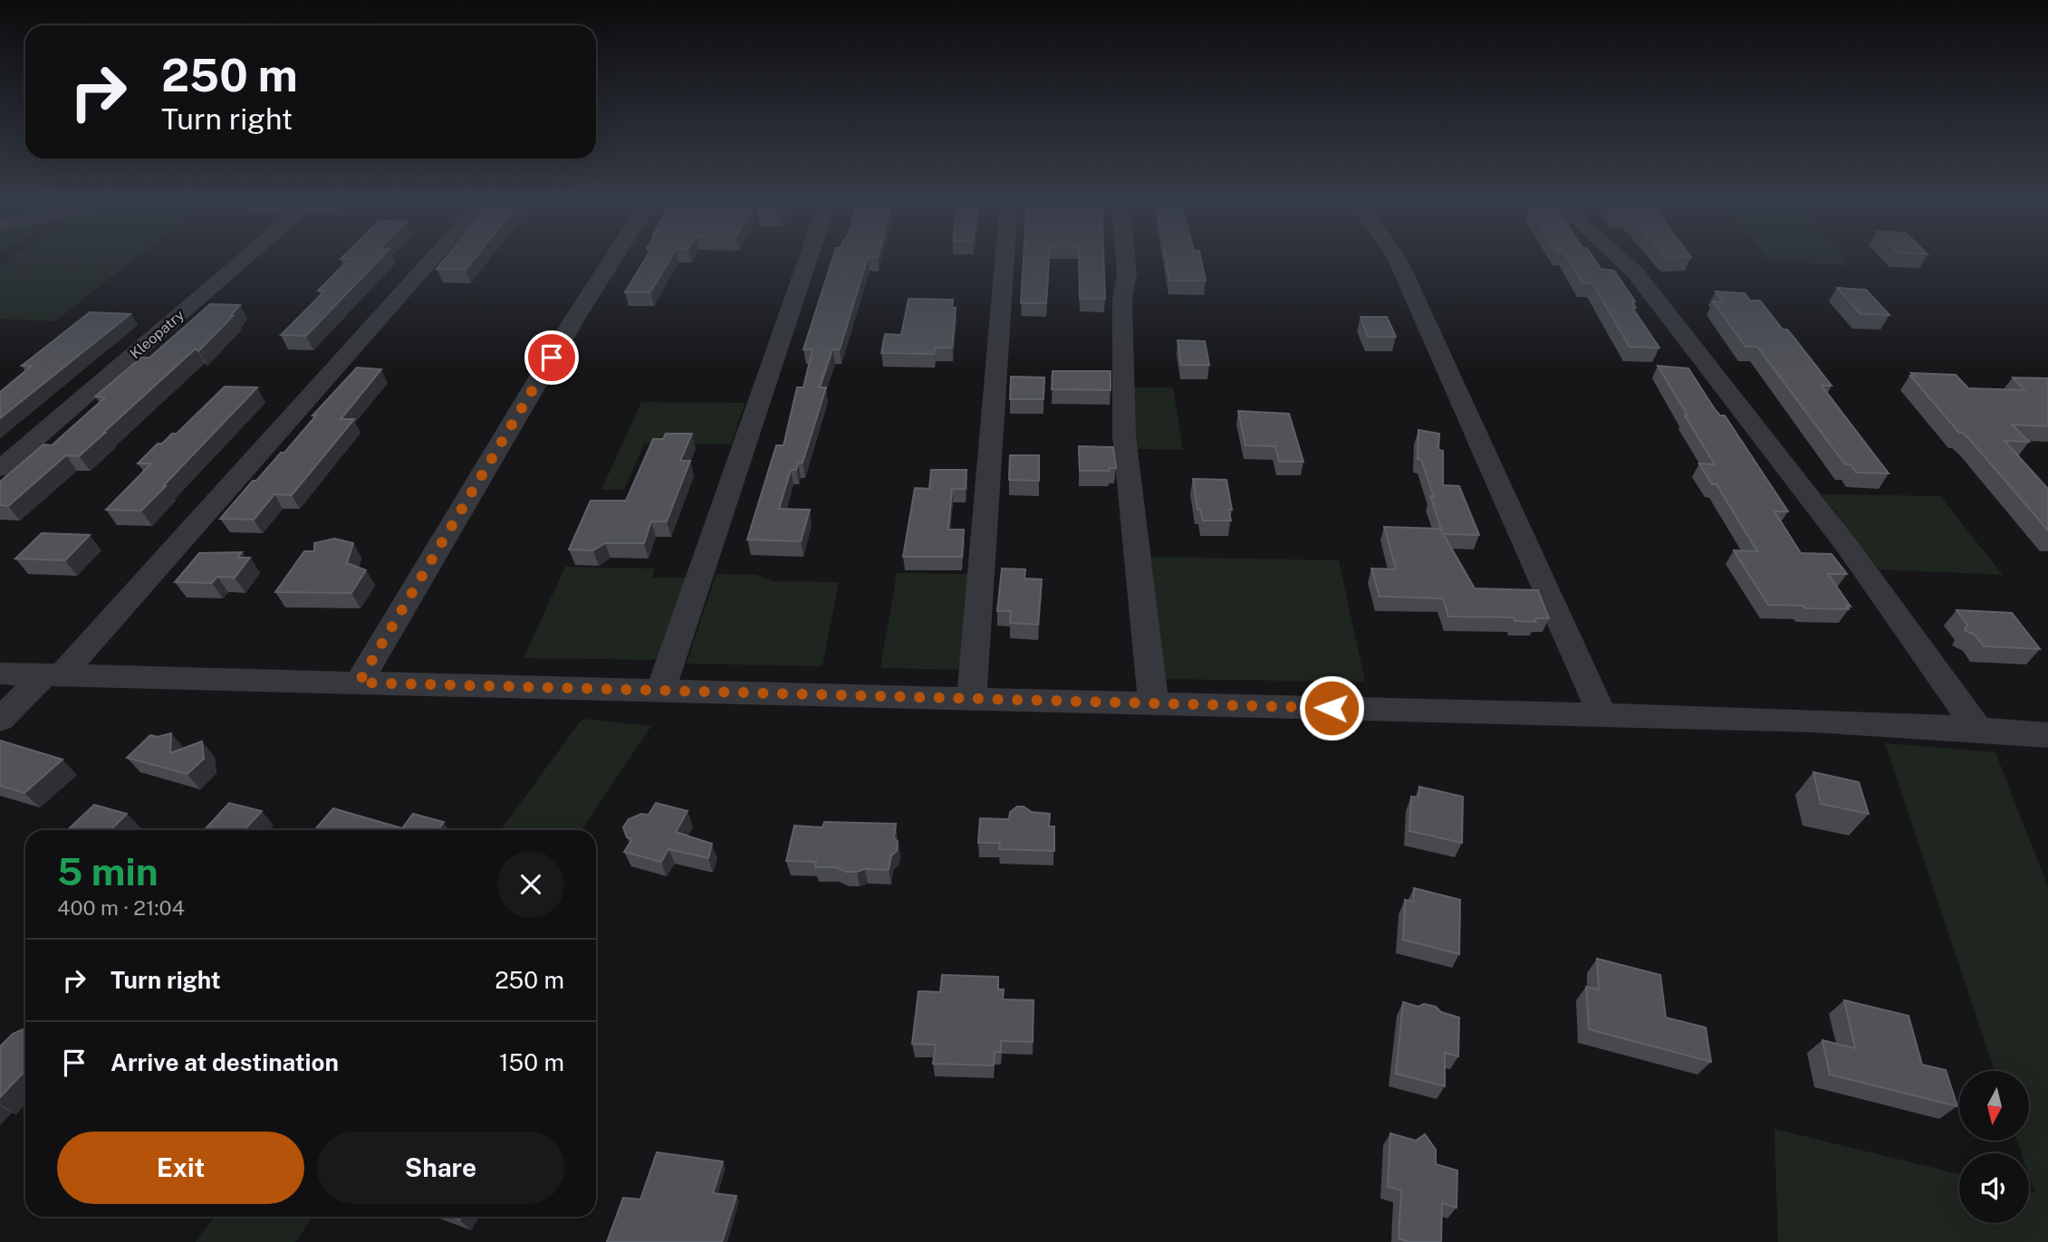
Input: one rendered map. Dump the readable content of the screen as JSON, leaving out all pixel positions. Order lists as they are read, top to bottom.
{
  "streets": {
    "street": ["Kleopatry"]
  },
  "north": "bottom",
  "page": {
    "turn": ["250 m", "Turn right"],
    "heading": ["5 min", "400 m · 21:04"],
    "list": [
      {
        "name": "Turn right",
        "value": "250 m"
      },
      {
        "name": "Arrive at destination",
        "value": "150 m"
      }
    ],
    "buttons": ["Exit", "Share"]
  }
}
